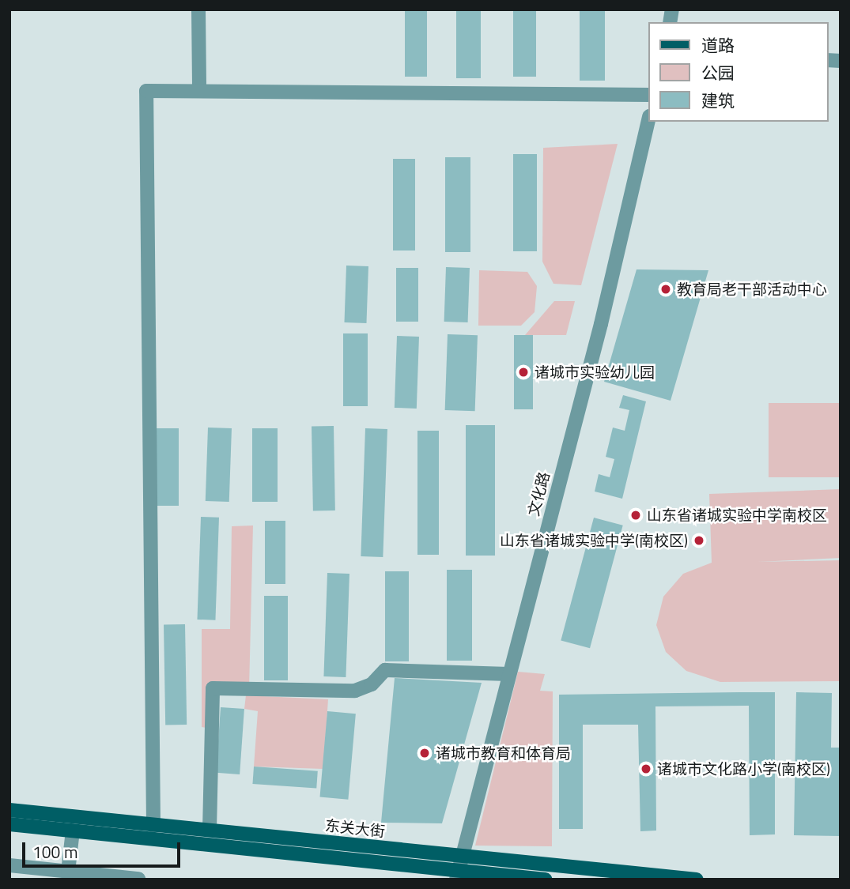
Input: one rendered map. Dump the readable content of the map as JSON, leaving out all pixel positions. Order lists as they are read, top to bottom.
{
  "streets": {
    "main road": ["东关大街"],
    "street": ["文化路"]
  },
  "crossings": [
    ["文化路", "东关大街"]
  ],
  "places": [
    "教育局老干部活动中心",
    "诸城市实验幼儿园",
    "山东省诸城实验中学南校区",
    "山东省诸城实验中学(南校区)",
    "诸城市教育和体育局",
    "诸城市文化路小学(南校区)"
  ],
  "legend": ["道路", "公园", "建筑"],
  "scale_bar": "100 m"
}
